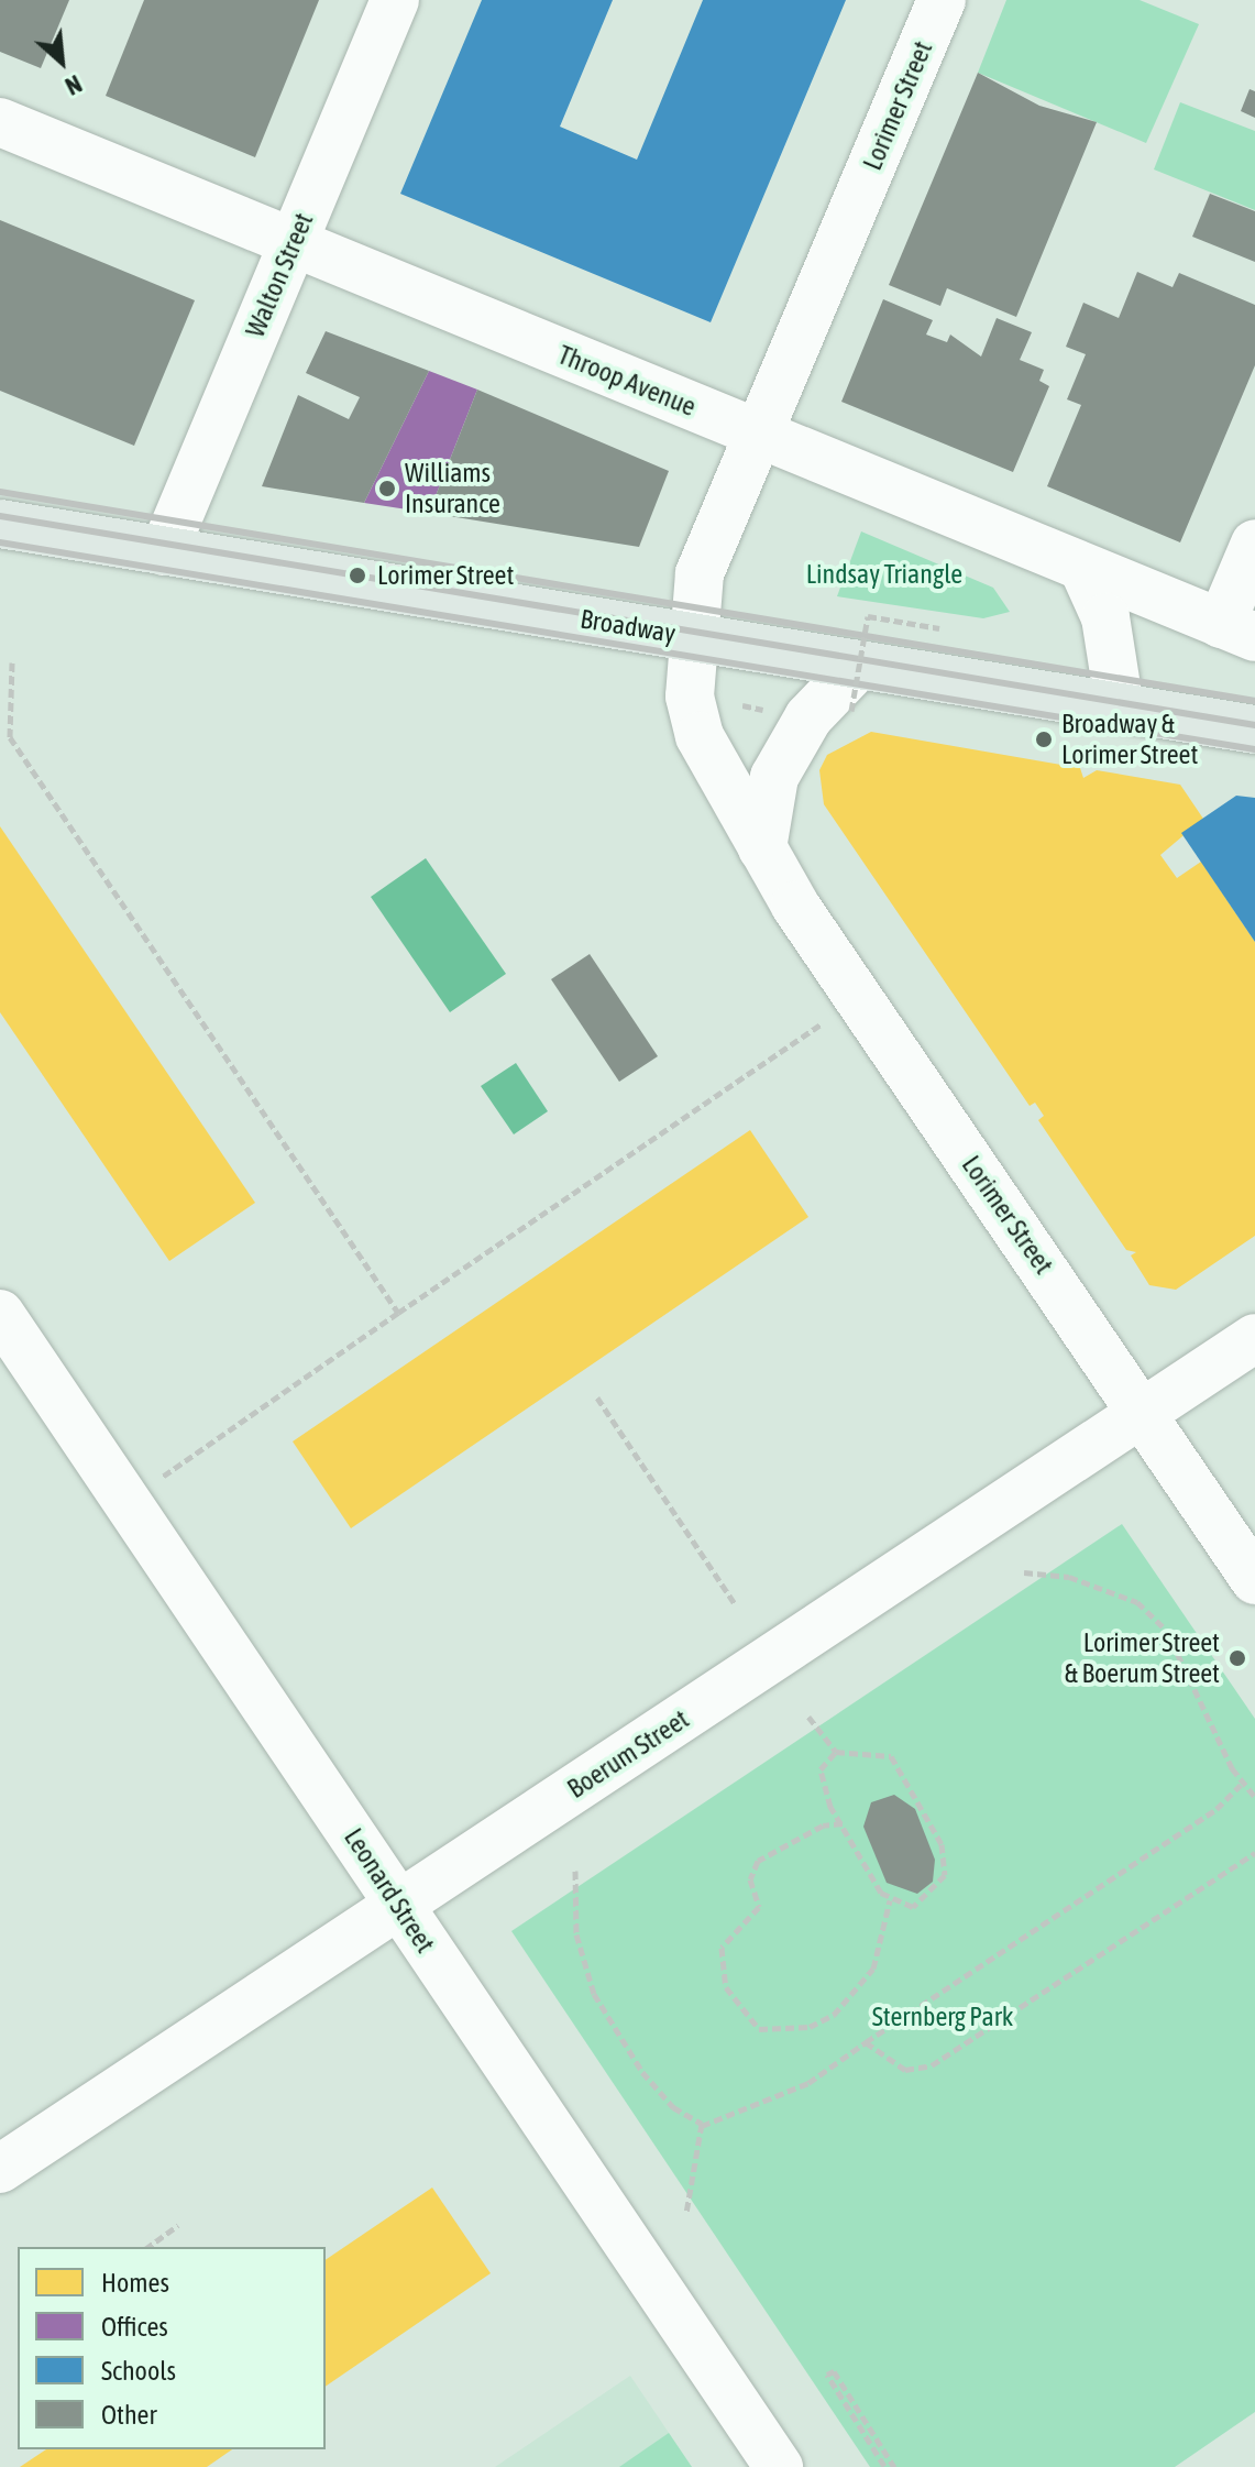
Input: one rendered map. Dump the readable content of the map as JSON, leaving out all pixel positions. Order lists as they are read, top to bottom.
{
  "streets": {
    "main road": ["Broadway"],
    "street": [
      "Lorimer Street",
      "Walton Street",
      "Throop Avenue",
      "Boerum Street",
      "Leonard Street"
    ]
  },
  "crossings": [
    ["Lorimer Street", "Throop Avenue"],
    ["Lorimer Street", "Broadway"],
    ["Lorimer Street", "Boerum Street"],
    ["Walton Street", "Throop Avenue"],
    ["Walton Street", "Broadway"],
    ["Boerum Street", "Leonard Street"]
  ],
  "parks": ["Lindsay Triangle", "Sternberg Park"],
  "places": [
    "Williams Insurance",
    "Lorimer Street",
    "Broadway & Lorimer Street",
    "Lorimer Street & Boerum Street"
  ],
  "legend": [
    "Homes",
    "Offices",
    "Schools",
    "Other"
  ],
  "north": "bottom right"
}
